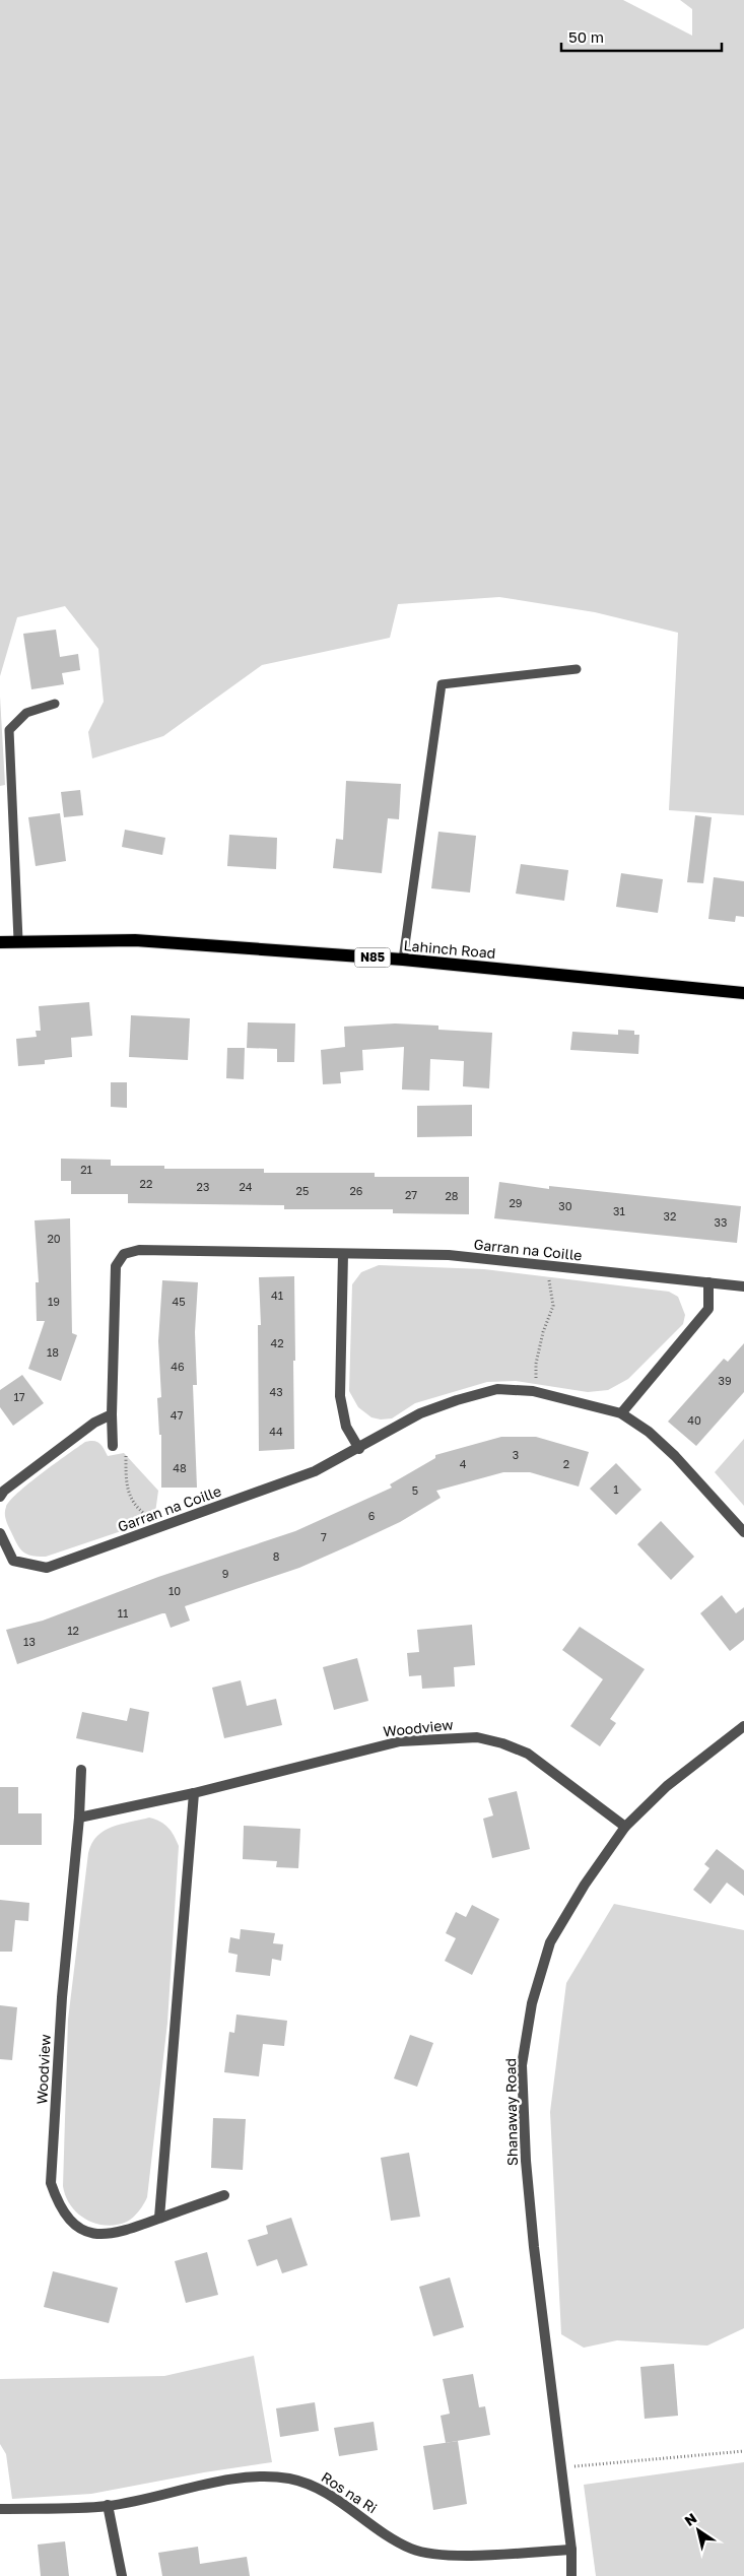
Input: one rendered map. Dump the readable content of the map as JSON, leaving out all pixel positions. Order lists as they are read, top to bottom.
{
  "streets": {
    "main road": ["Lahinch Road", "N85"],
    "street": [
      "Garran na Coille",
      "Woodview",
      "Shanaway Road",
      "Ros na Ri"
    ]
  },
  "crossings": [
    ["Woodview", "Shanaway Road"],
    ["Shanaway Road", "Ros na Ri"]
  ],
  "house_numbers": [
    "21",
    "22",
    "23",
    "24",
    "25",
    "26",
    "27",
    "28",
    "29",
    "30",
    "31",
    "32",
    "33",
    "20",
    "41",
    "19",
    "45",
    "42",
    "18",
    "46",
    "39",
    "43",
    "17",
    "47",
    "40",
    "44",
    "3",
    "4",
    "2",
    "48",
    "1",
    "5",
    "6",
    "7",
    "8",
    "9",
    "10",
    "11",
    "12",
    "13"
  ],
  "scale_bar": "50 m",
  "north": "top left"
}
